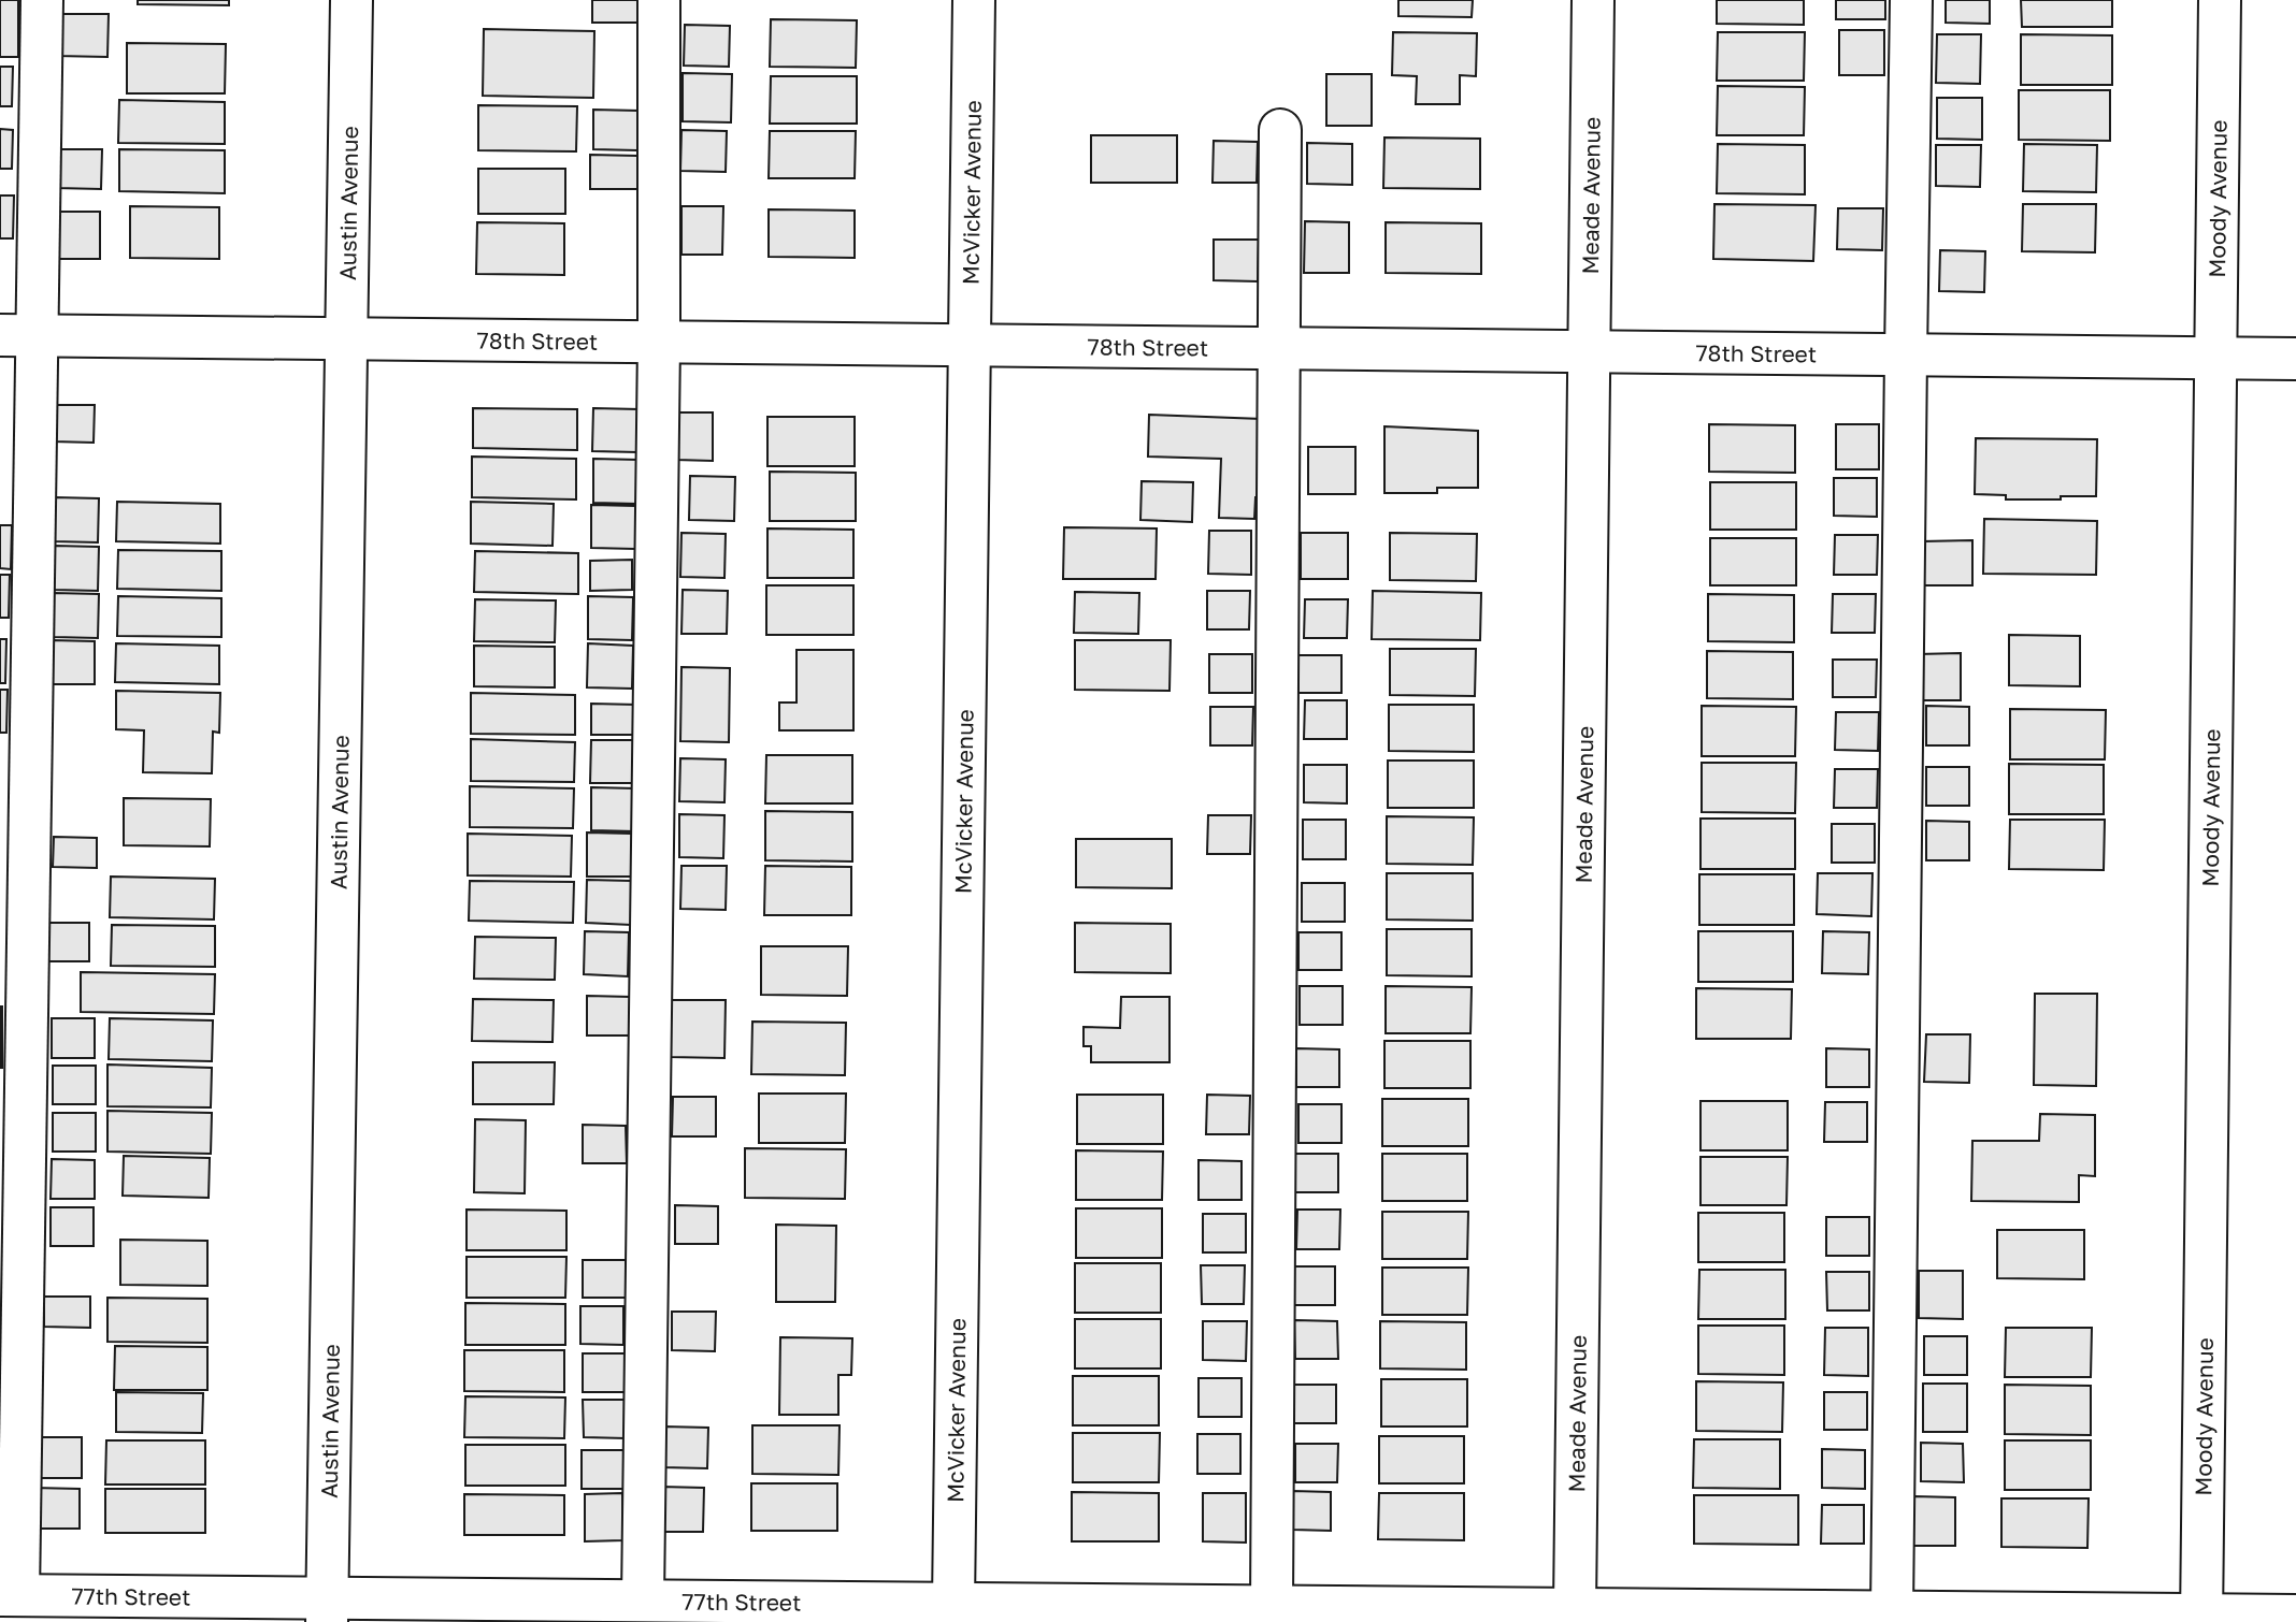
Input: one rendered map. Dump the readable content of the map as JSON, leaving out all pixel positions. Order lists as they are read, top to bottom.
{
  "streets": {
    "street": [
      "McVicker Avenue",
      "Meade Avenue",
      "Moody Avenue",
      "Austin Avenue",
      "78th Street",
      "77th Street"
    ]
  },
  "crossings": [
    ["McVicker Avenue", "78th Street"],
    ["McVicker Avenue", "77th Street"],
    ["Meade Avenue", "78th Street"],
    ["Meade Avenue", "77th Street"],
    ["Moody Avenue", "78th Street"],
    ["Moody Avenue", "77th Street"],
    ["Austin Avenue", "78th Street"],
    ["Austin Avenue", "77th Street"]
  ]
}
